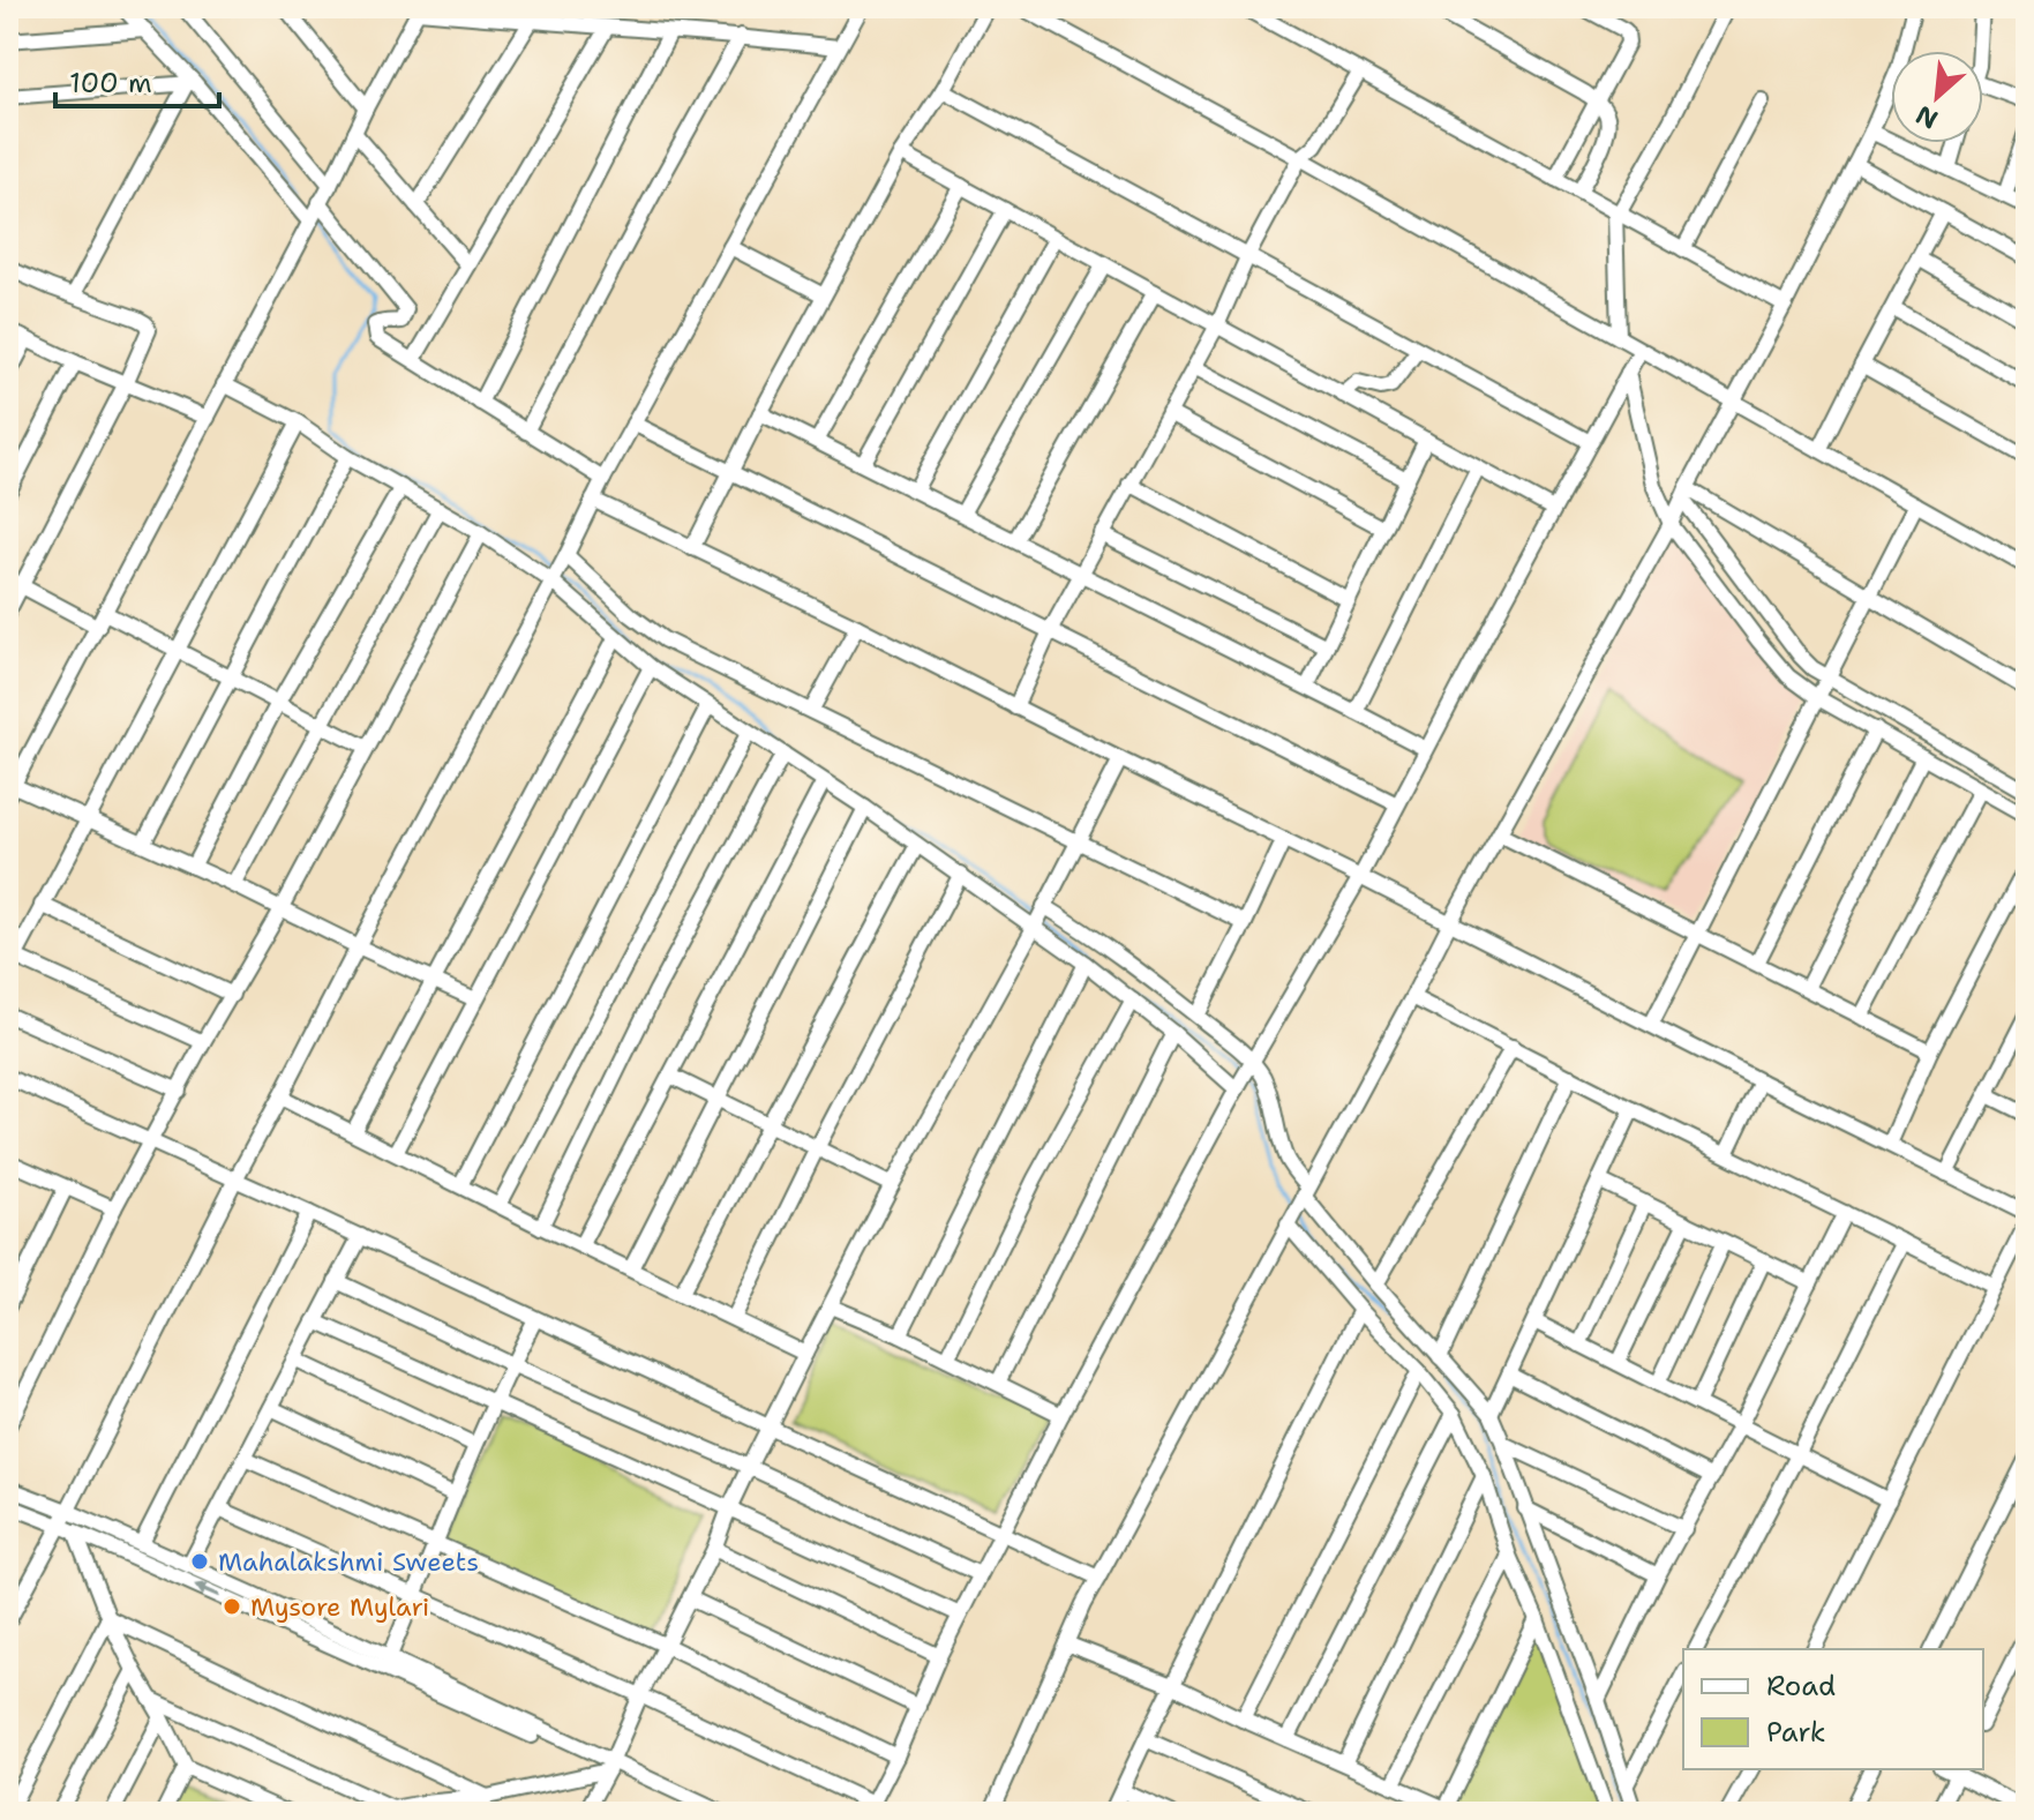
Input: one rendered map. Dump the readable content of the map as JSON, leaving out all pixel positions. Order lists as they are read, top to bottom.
{
  "places": ["Mahalakshmi Sweets", "Mysore Mylari"],
  "legend": ["Road", "Park"],
  "scale_bar": "100 m",
  "north": "bottom left"
}
